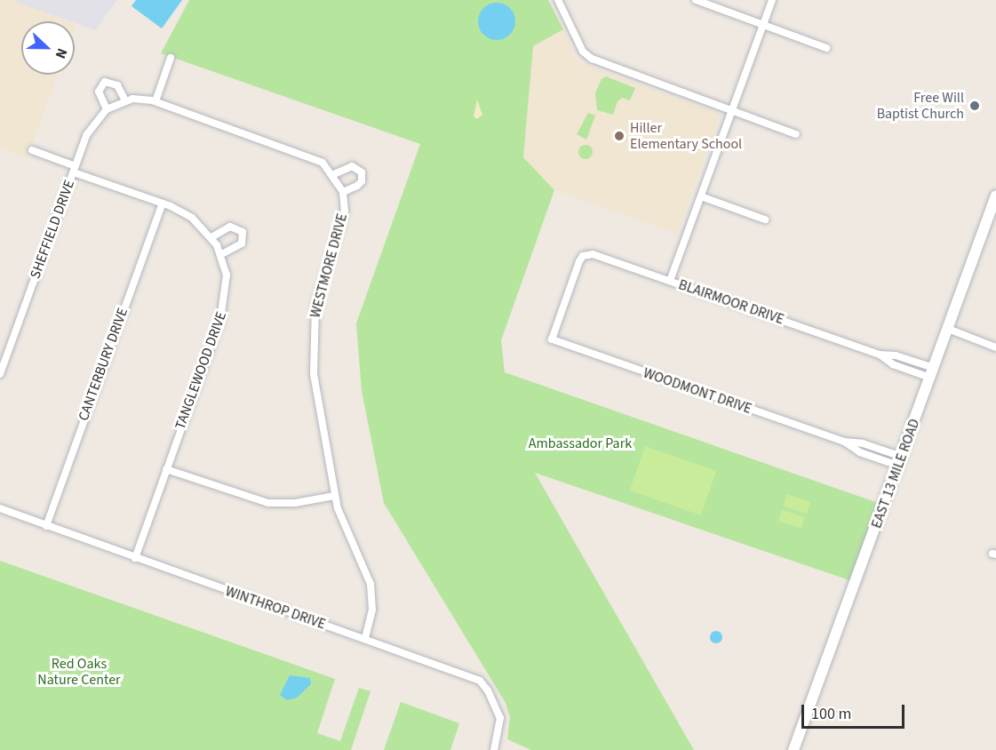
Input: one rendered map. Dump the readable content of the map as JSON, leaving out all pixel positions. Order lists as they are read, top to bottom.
{
  "streets": {
    "main road": ["EAST 13 MILE ROAD"],
    "street": [
      "SHEFFIELD DRIVE",
      "WESTMORE DRIVE",
      "BLAIRMOOR DRIVE",
      "CANTERBURY DRIVE",
      "TANGLEWOOD DRIVE",
      "WOODMONT DRIVE",
      "WINTHROP DRIVE"
    ]
  },
  "crossings": [
    ["SHEFFIELD DRIVE", "WESTMORE DRIVE"],
    ["SHEFFIELD DRIVE", "TANGLEWOOD DRIVE"],
    ["WESTMORE DRIVE", "WINTHROP DRIVE"],
    ["BLAIRMOOR DRIVE", "WOODMONT DRIVE"],
    ["BLAIRMOOR DRIVE", "EAST 13 MILE ROAD"],
    ["CANTERBURY DRIVE", "TANGLEWOOD DRIVE"],
    ["CANTERBURY DRIVE", "WINTHROP DRIVE"],
    ["TANGLEWOOD DRIVE", "WINTHROP DRIVE"],
    ["WOODMONT DRIVE", "EAST 13 MILE ROAD"]
  ],
  "parks": ["Ambassador Park", "Red Oaks Nature Center"],
  "places": ["Free Will Baptist Church", "Hiller Elementary School"],
  "scale_bar": "100 m",
  "north": "right"
}
